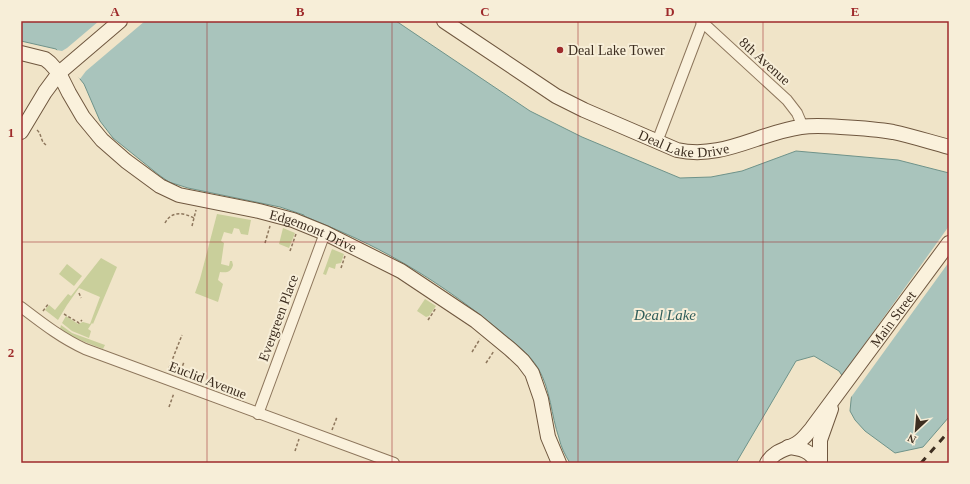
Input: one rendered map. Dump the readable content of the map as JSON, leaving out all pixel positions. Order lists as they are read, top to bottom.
{
  "streets": {
    "street": [
      "8th Avenue",
      "Deal Lake Drive",
      "Edgemont Drive",
      "Evergreen Place",
      "Main Street",
      "Euclid Avenue"
    ]
  },
  "crossings": [
    ["8th Avenue", "Deal Lake Drive"],
    ["Edgemont Drive", "Evergreen Place"],
    ["Evergreen Place", "Euclid Avenue"]
  ],
  "water": ["Deal Lake"],
  "places": ["Deal Lake Tower"],
  "north": "bottom left",
  "grid": {
    "columns": [
      "A",
      "B",
      "C",
      "D",
      "E"
    ],
    "rows": ["1", "2"]
  }
}
